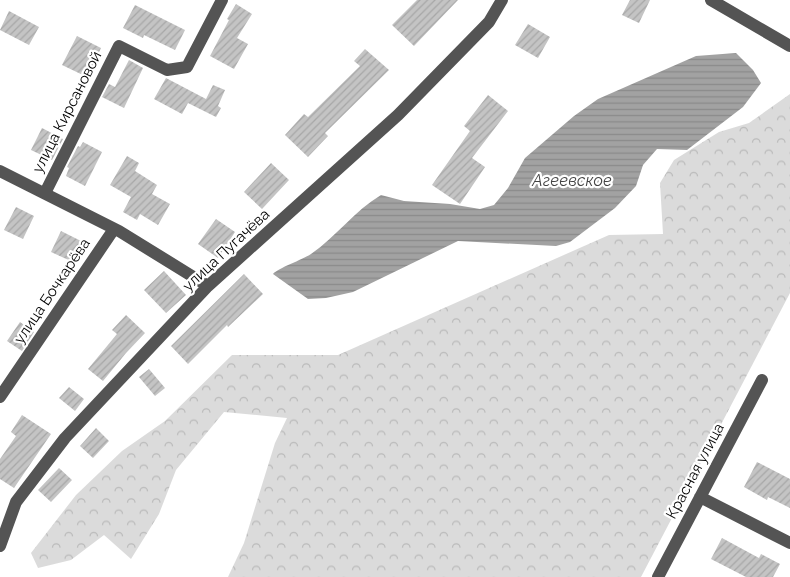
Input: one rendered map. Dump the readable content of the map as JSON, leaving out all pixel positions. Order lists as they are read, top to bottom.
{
  "streets": {
    "street": [
      "улица Кирсановой",
      "улица Пугачёва",
      "улица Бочкарёва",
      "Красная улица"
    ]
  },
  "crossings": [
    ["улица Кирсановой", "улица Пугачёва"],
    ["улица Кирсановой", "улица Бочкарёва"]
  ],
  "water": ["Агеевское"]
}
